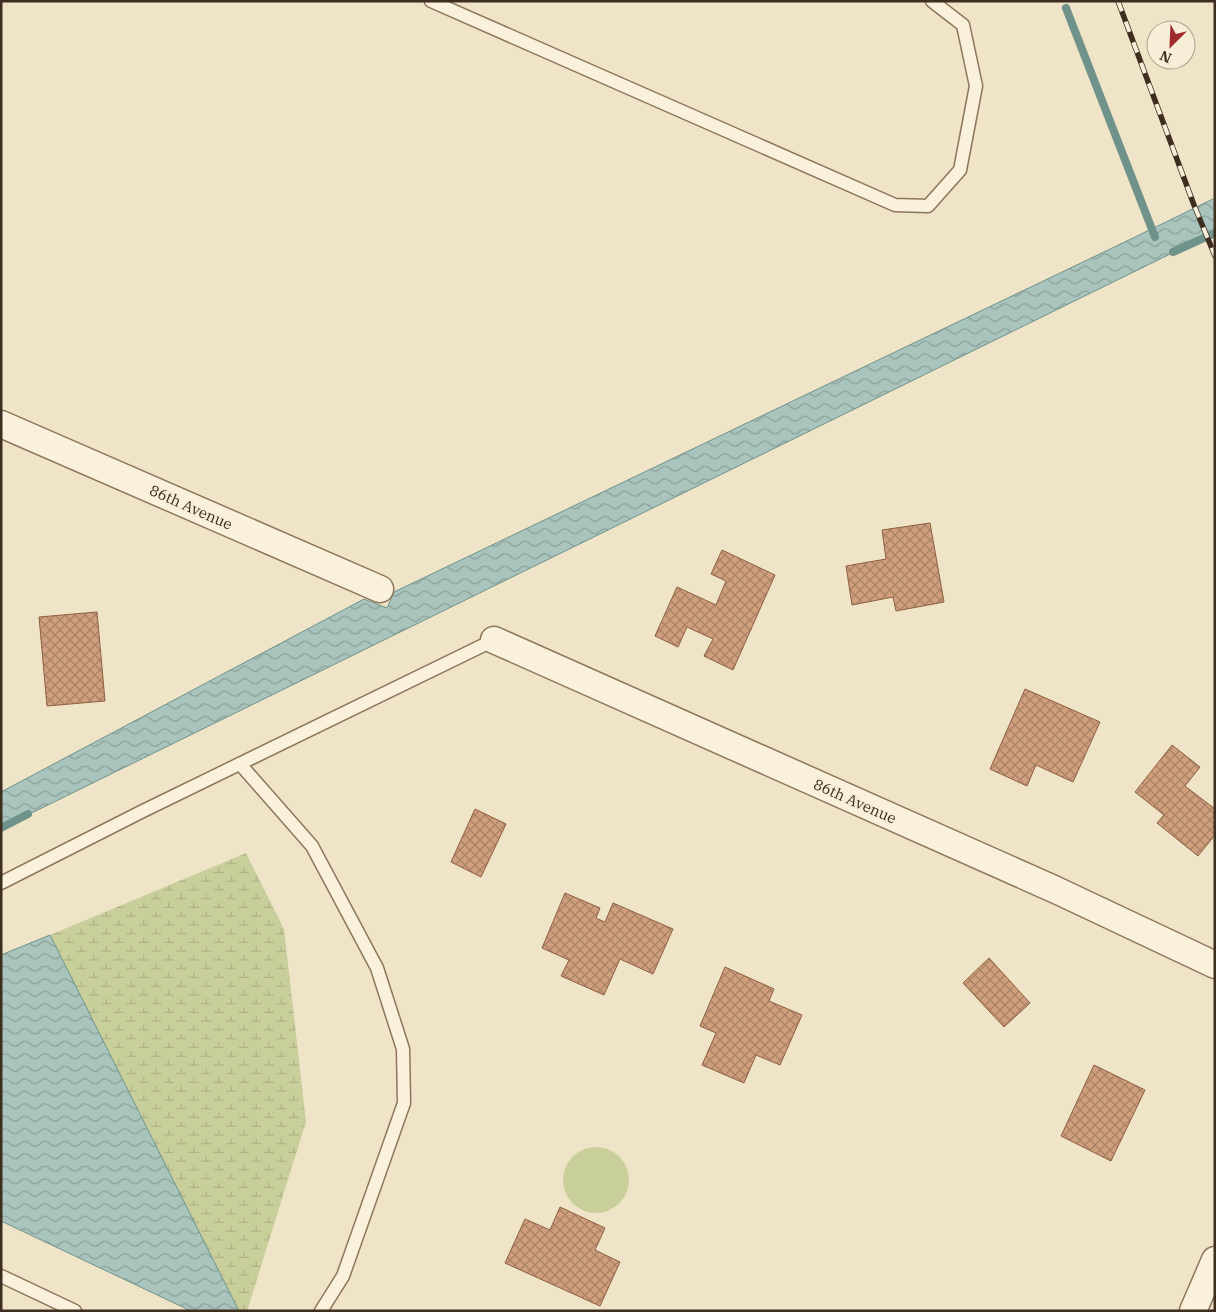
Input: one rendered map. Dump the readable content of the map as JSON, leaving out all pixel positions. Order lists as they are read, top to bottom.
{
  "streets": {
    "street": ["86th Avenue"]
  },
  "north": "bottom left"
}
